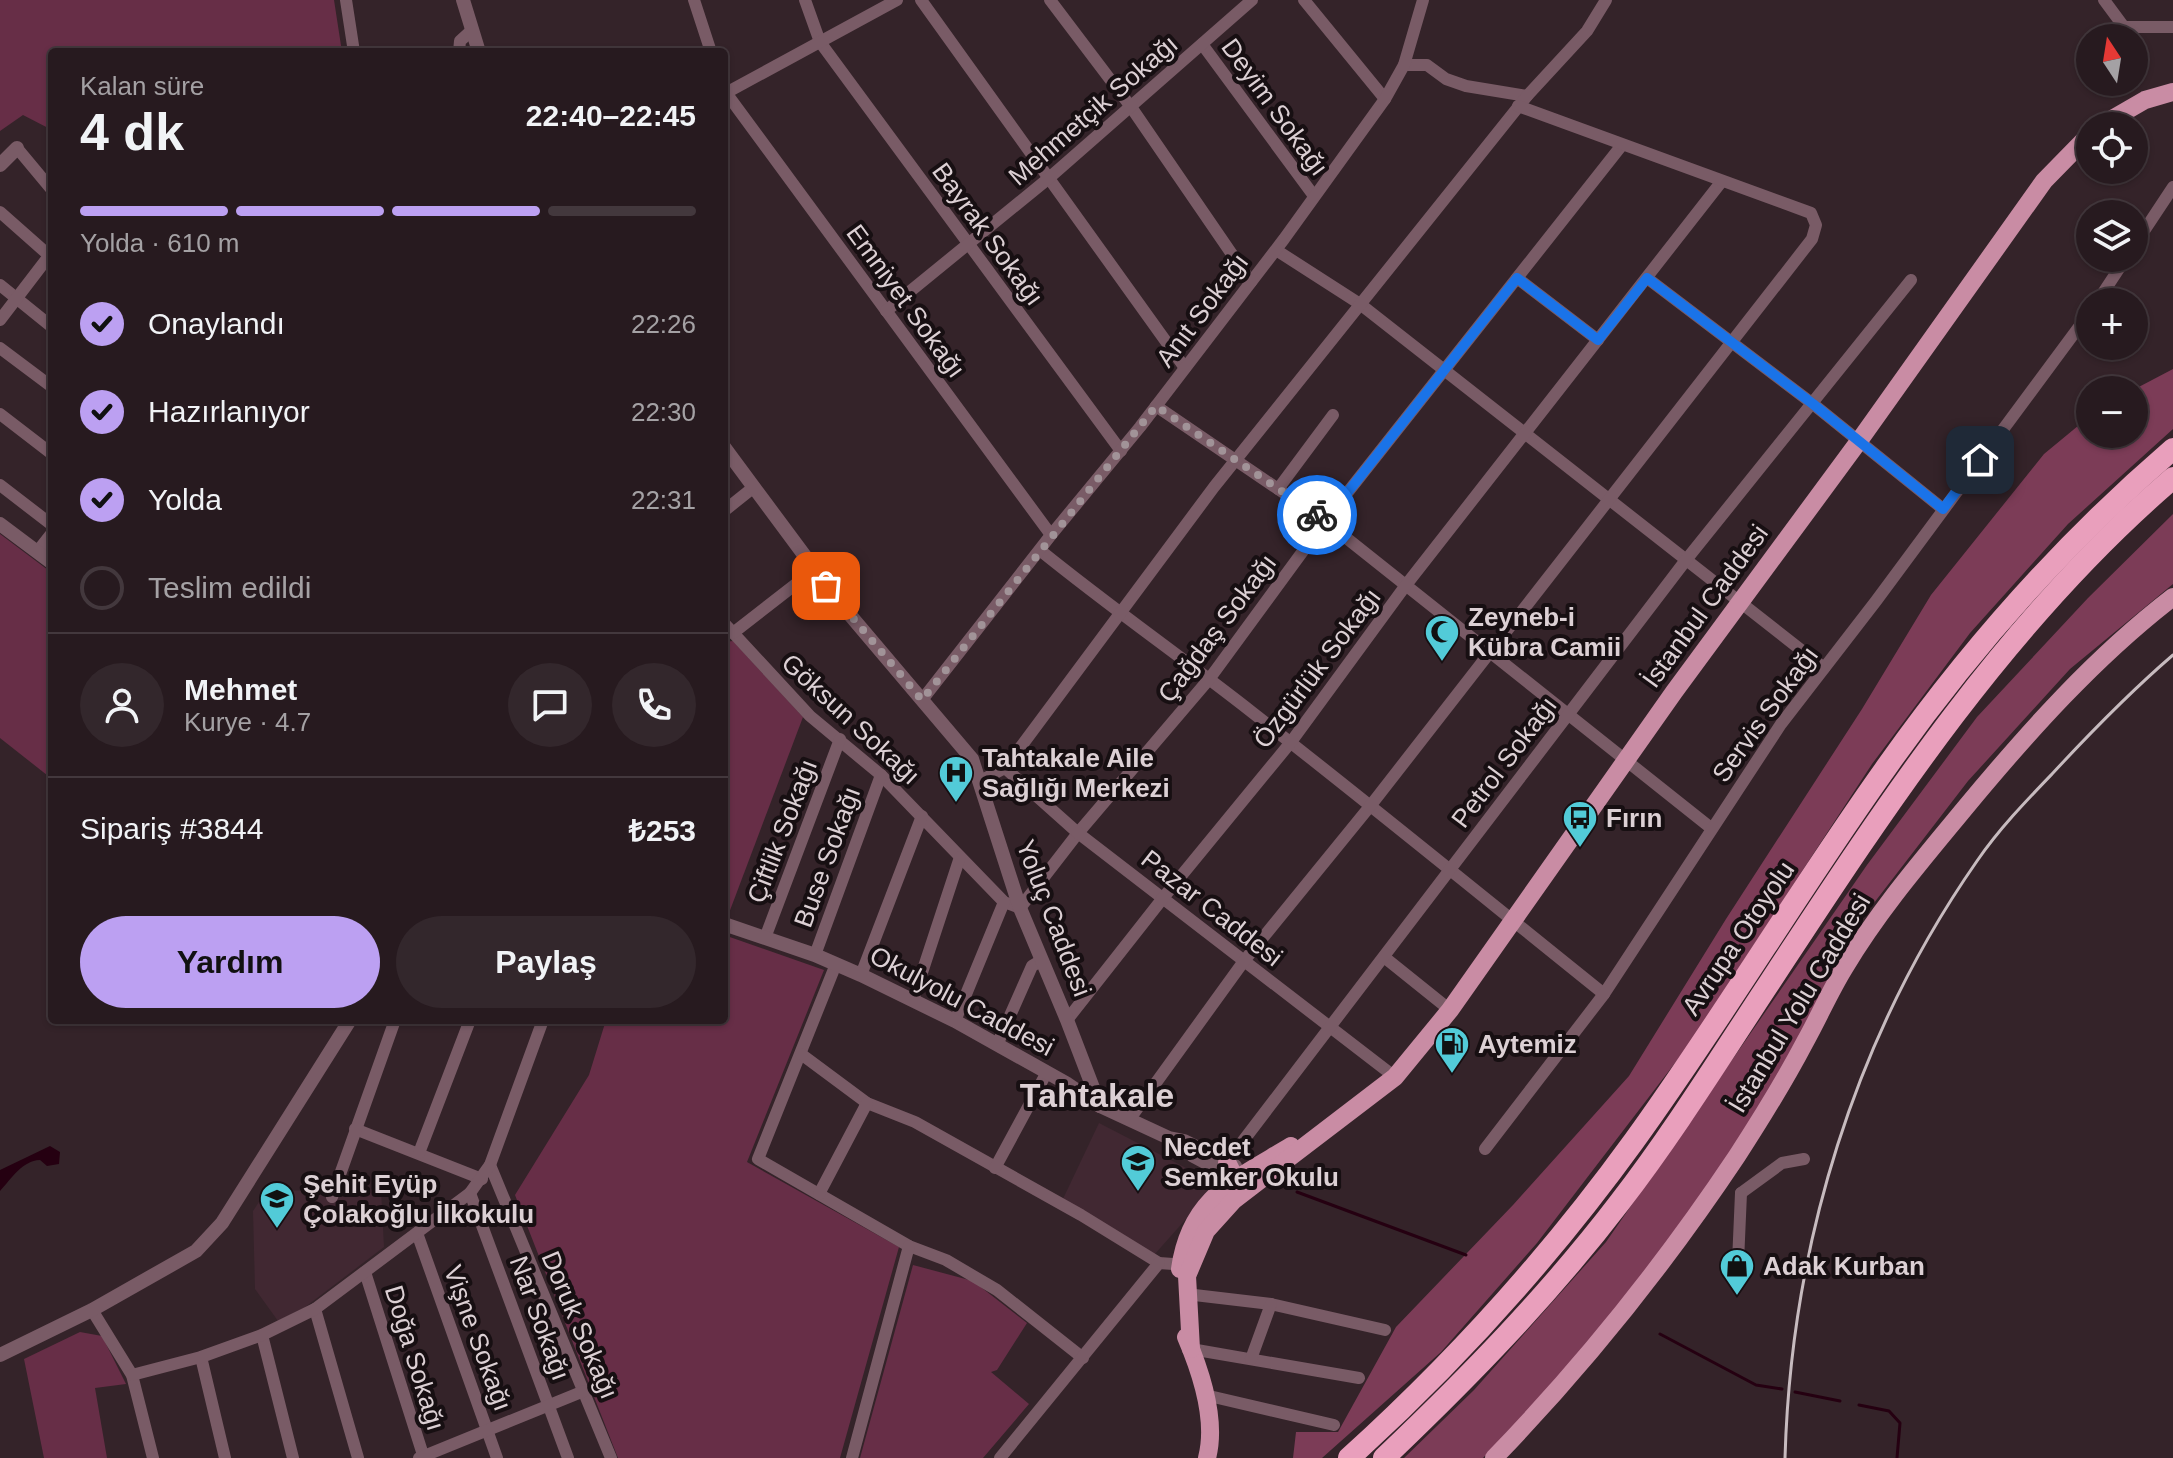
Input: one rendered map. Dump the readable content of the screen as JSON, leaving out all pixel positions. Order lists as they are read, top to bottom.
{
  "streets": {
    "highway": ["Avrupa Otoyolu"],
    "main road": ["İstanbul Caddesi", "İstanbul Yolu Caddesi"],
    "street": [
      "Deyim Sokağı",
      "Mehmetçik Sokağı",
      "Bayrak Sokağı",
      "Emniyet Sokağı",
      "Anıt Sokağı",
      "Çağdaş Sokağı",
      "Özgürlük Sokağı",
      "Servis Sokağı",
      "Göksun Sokağı",
      "Petrol Sokağı",
      "Çiftlik Sokağı",
      "Buse Sokağı",
      "Pazar Caddesi",
      "Yoluç Caddesi",
      "Okulyolu Caddesi",
      "Nar Sokağı",
      "Doruk Sokağı",
      "Vişne Sokağı",
      "Doğa Sokağı"
    ]
  },
  "crossings": [
    ["Deyim Sokağı", "Mehmetçik Sokağı"],
    ["Deyim Sokağı", "Anıt Sokağı"],
    ["Mehmetçik Sokağı", "Bayrak Sokağı"],
    ["Mehmetçik Sokağı", "Emniyet Sokağı"],
    ["Bayrak Sokağı", "Anıt Sokağı"],
    ["Emniyet Sokağı", "Anıt Sokağı"],
    ["Anıt Sokağı", "Yoluç Caddesi"],
    ["İstanbul Caddesi", "Petrol Sokağı"],
    ["İstanbul Caddesi", "Pazar Caddesi"],
    ["İstanbul Caddesi", "Okulyolu Caddesi"],
    ["Çağdaş Sokağı", "Göksun Sokağı"],
    ["Çağdaş Sokağı", "Pazar Caddesi"],
    ["Çağdaş Sokağı", "Yoluç Caddesi"],
    ["Özgürlük Sokağı", "Pazar Caddesi"],
    ["Özgürlük Sokağı", "Yoluç Caddesi"],
    ["Göksun Sokağı", "Çiftlik Sokağı"],
    ["Göksun Sokağı", "Buse Sokağı"],
    ["Göksun Sokağı", "Yoluç Caddesi"],
    ["Petrol Sokağı", "Pazar Caddesi"],
    ["Petrol Sokağı", "Okulyolu Caddesi"],
    ["Çiftlik Sokağı", "Okulyolu Caddesi"],
    ["Buse Sokağı", "Okulyolu Caddesi"],
    ["Yoluç Caddesi", "Okulyolu Caddesi"]
  ],
  "districts": ["Tahtakale"],
  "places": {
    "mosque": ["Zeyneb-i Kübra Camii"],
    "hospital": ["Tahtakale Aile Sağlığı Merkezi"],
    "bus stop": ["Fırın"],
    "fuel station": ["Aytemiz"],
    "school or university": ["Necdet Semker Okulu", "Şehit Eyüp Çolakoğlu İlkokulu"],
    "shop": ["Adak Kurban"]
  },
  "north": "top",
  "page": {
    "map_buttons": ["+", "−"],
    "heading": ["4 dk", "Kalan süre", "22:40–22:45"],
    "panel": [
      "Mehmet",
      "Kurye · 4.7",
      "Sipariş #3844",
      "₺253"
    ],
    "bar": "Yolda · 610 m",
    "list": [
      ["Onaylandı", "22:26"],
      ["Hazırlanıyor", "22:30"],
      ["Yolda", "22:31"],
      "Teslim edildi"
    ],
    "buttons": ["Yardım", "Paylaş"]
  }
}
